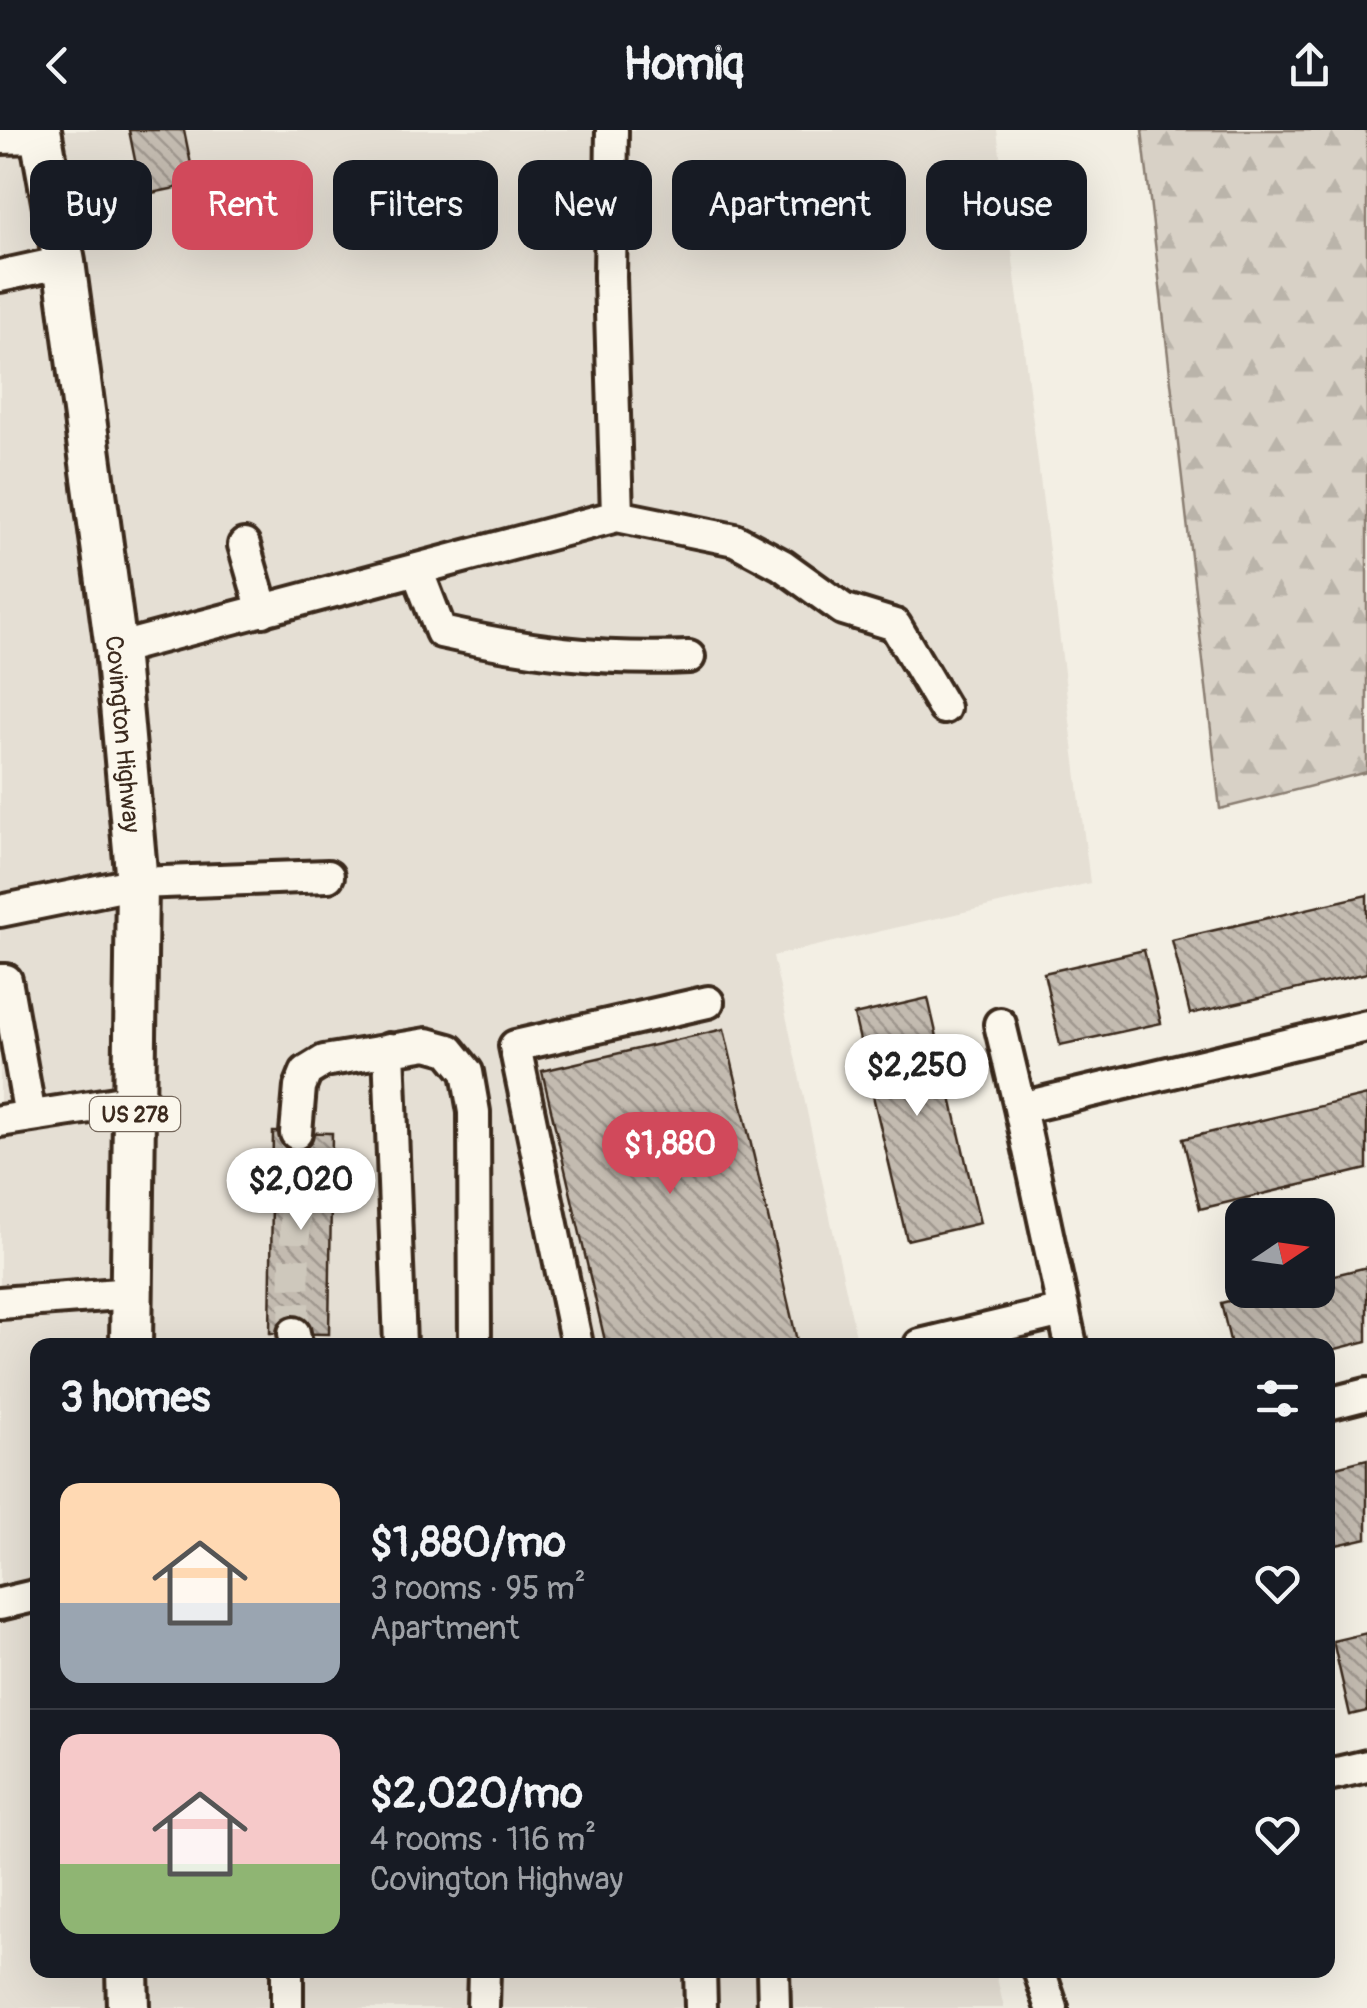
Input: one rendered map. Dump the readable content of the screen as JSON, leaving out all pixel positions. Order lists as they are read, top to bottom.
{
  "streets": {
    "main road": ["Covington Highway", "US 278"]
  },
  "north": "right",
  "page": {
    "header": "Homiq",
    "chip": [
      "Buy",
      "Rent",
      "Filters",
      "New",
      "Apartment",
      "House"
    ],
    "price": ["$2,250", "$1,880", "$2,020"],
    "heading": "3 homes",
    "list": [
      {
        "name": "$1,880/mo",
        "note": "3 rooms · 95 m² · Apartment"
      },
      {
        "name": "$2,020/mo",
        "note": "4 rooms · 116 m² · Covington Highway"
      }
    ]
  }
}
